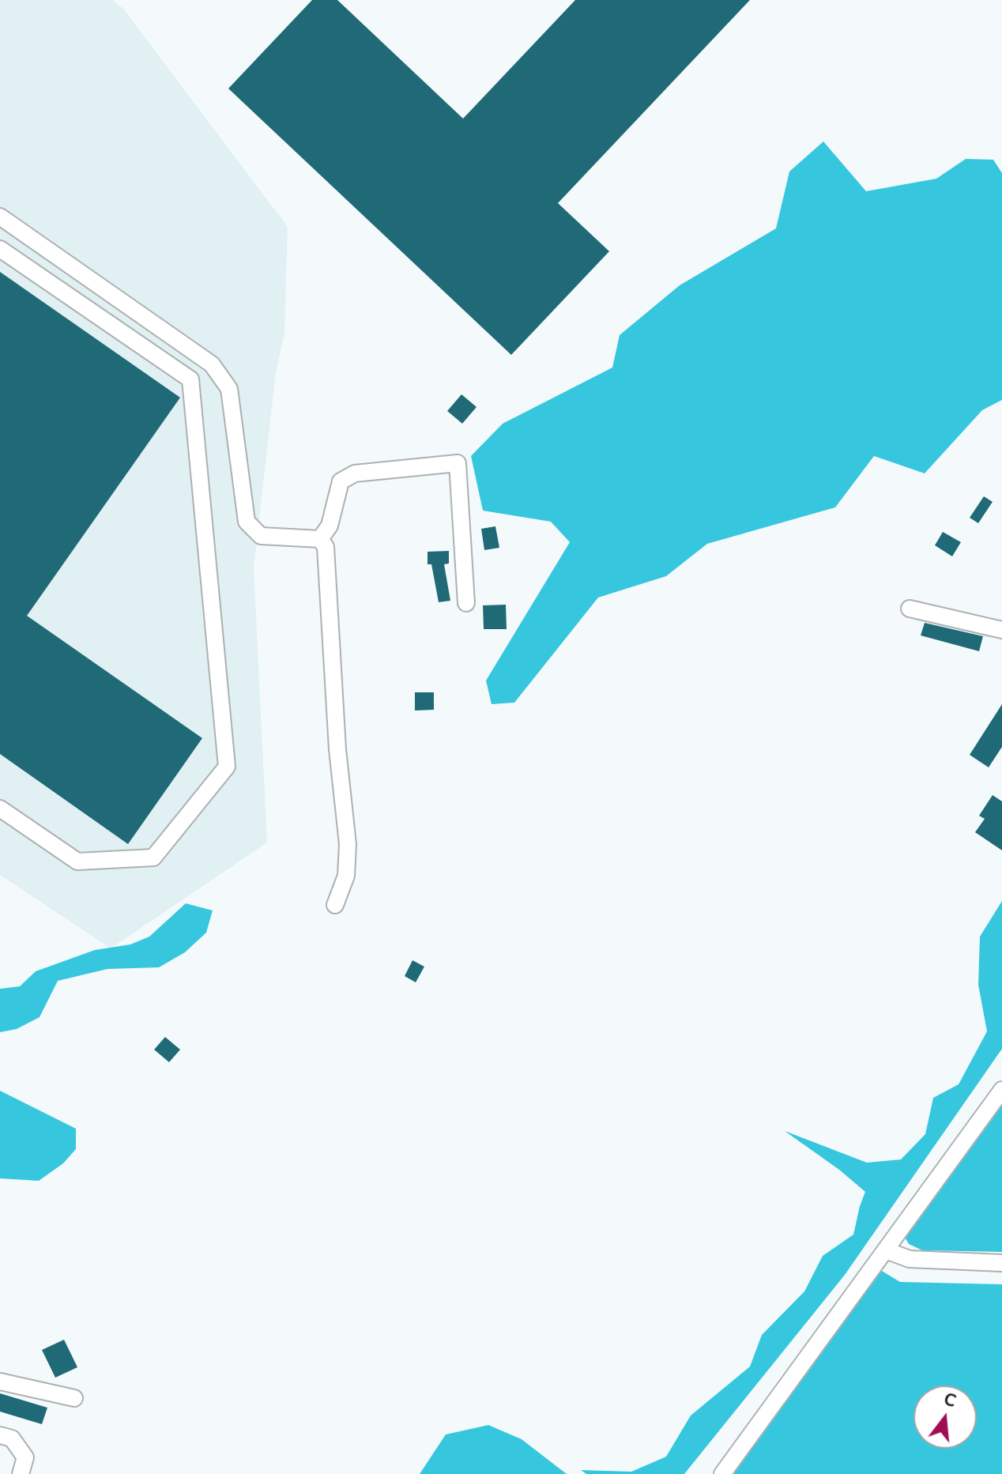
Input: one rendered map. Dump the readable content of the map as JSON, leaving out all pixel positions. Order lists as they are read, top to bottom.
{
  "north": "top"
}
